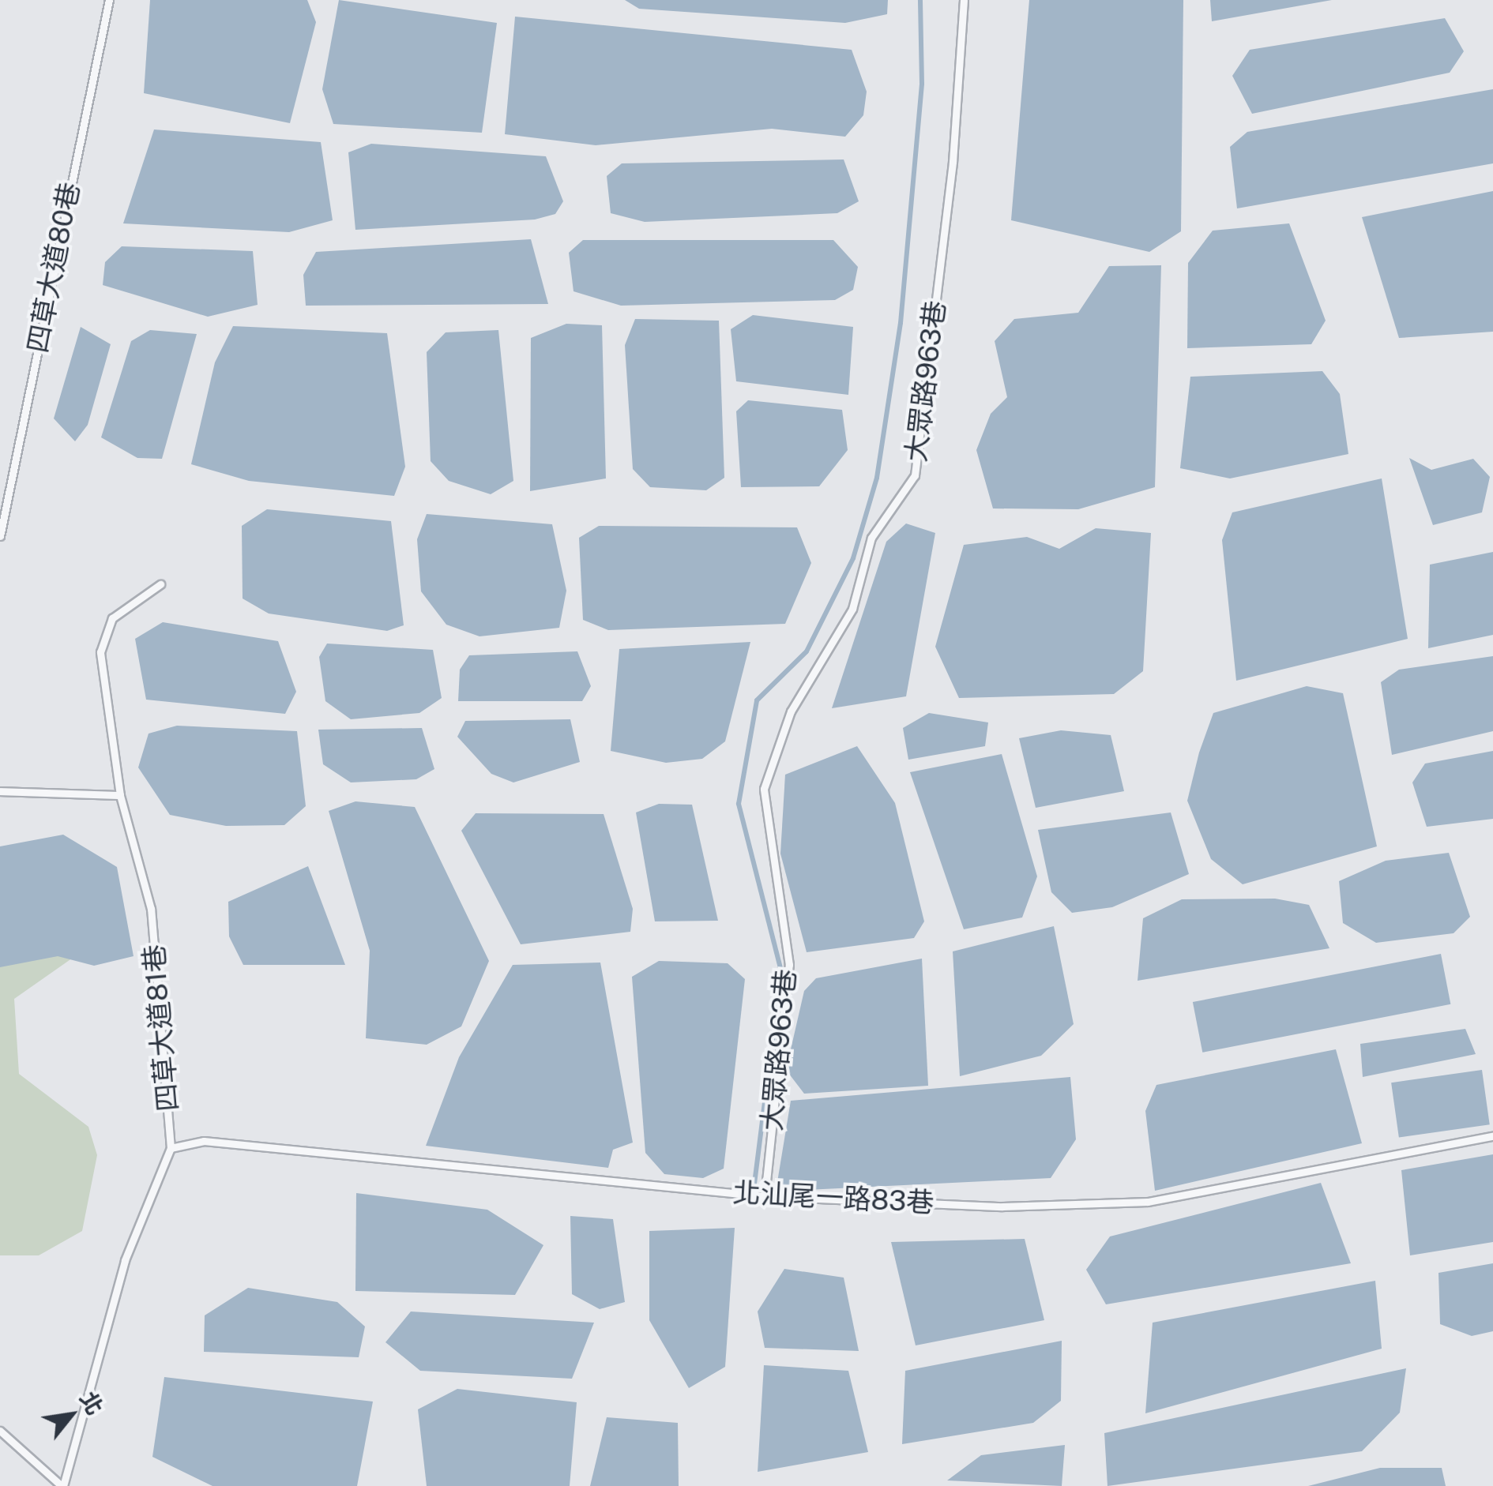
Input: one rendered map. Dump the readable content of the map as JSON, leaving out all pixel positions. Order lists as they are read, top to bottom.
{
  "streets": {
    "lane": [
      "四草大道80巷",
      "大眾路963巷",
      "四草大道81巷",
      "北汕尾一路83巷"
    ]
  },
  "crossings": [
    ["大眾路963巷", "北汕尾一路83巷"],
    ["四草大道81巷", "北汕尾一路83巷"]
  ],
  "north": "top right"
}
